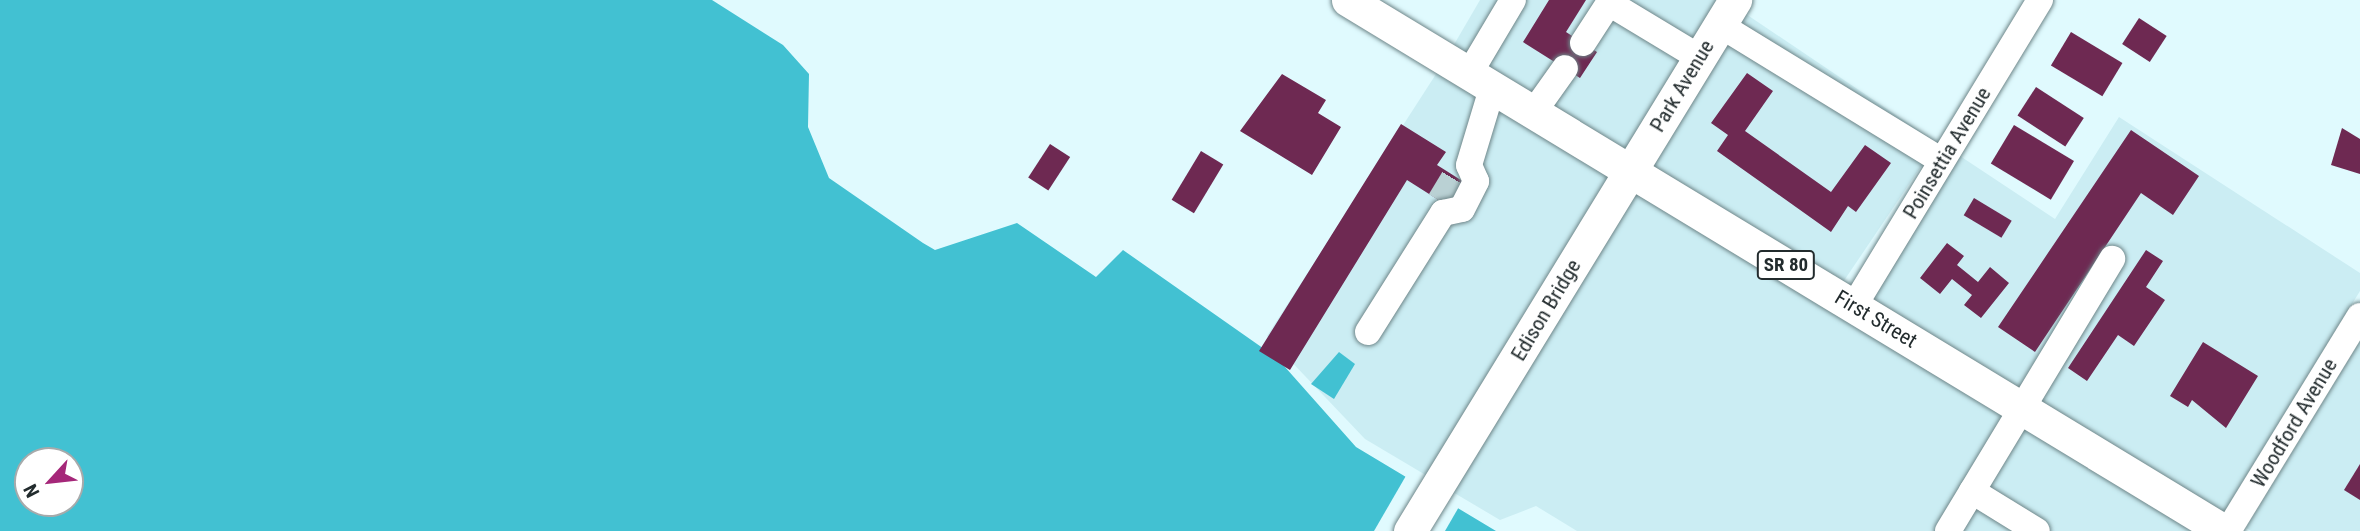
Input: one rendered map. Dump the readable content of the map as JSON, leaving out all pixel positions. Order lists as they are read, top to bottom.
{
  "streets": {
    "main road": [
      "Park Avenue",
      "SR 80",
      "Edison Bridge",
      "First Street"
    ],
    "street": ["Poinsettia Avenue", "Woodford Avenue"]
  },
  "crossings": [
    ["Park Avenue", "Edison Bridge"],
    ["Park Avenue", "First Street"],
    ["Poinsettia Avenue", "First Street"],
    ["Edison Bridge", "First Street"],
    ["First Street", "Woodford Avenue"]
  ],
  "north": "bottom left"
}
